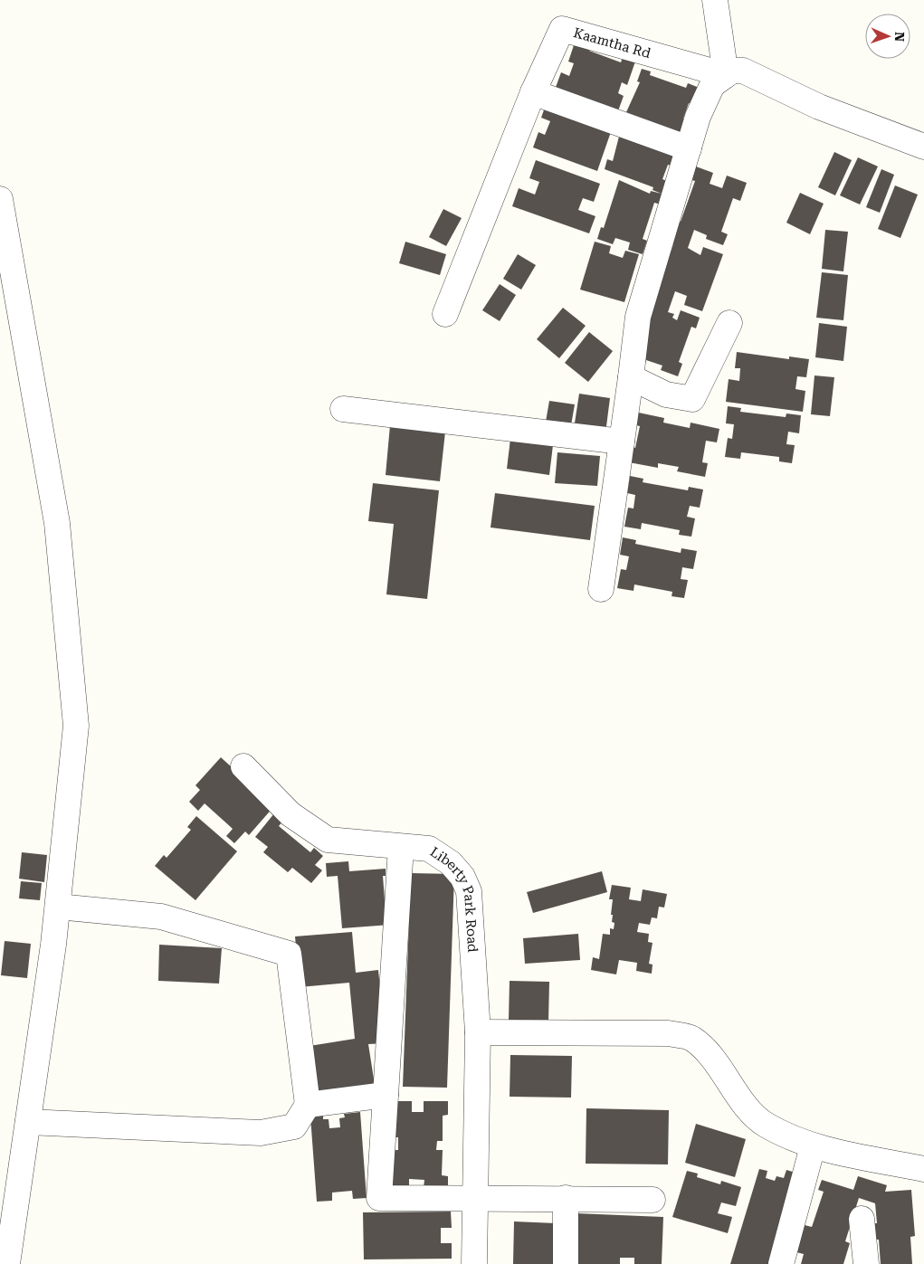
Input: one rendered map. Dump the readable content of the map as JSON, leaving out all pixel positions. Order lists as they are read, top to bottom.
{
  "streets": {
    "street": ["Kaamtha Rd", "Liberty Park Road"]
  },
  "north": "right"
}
